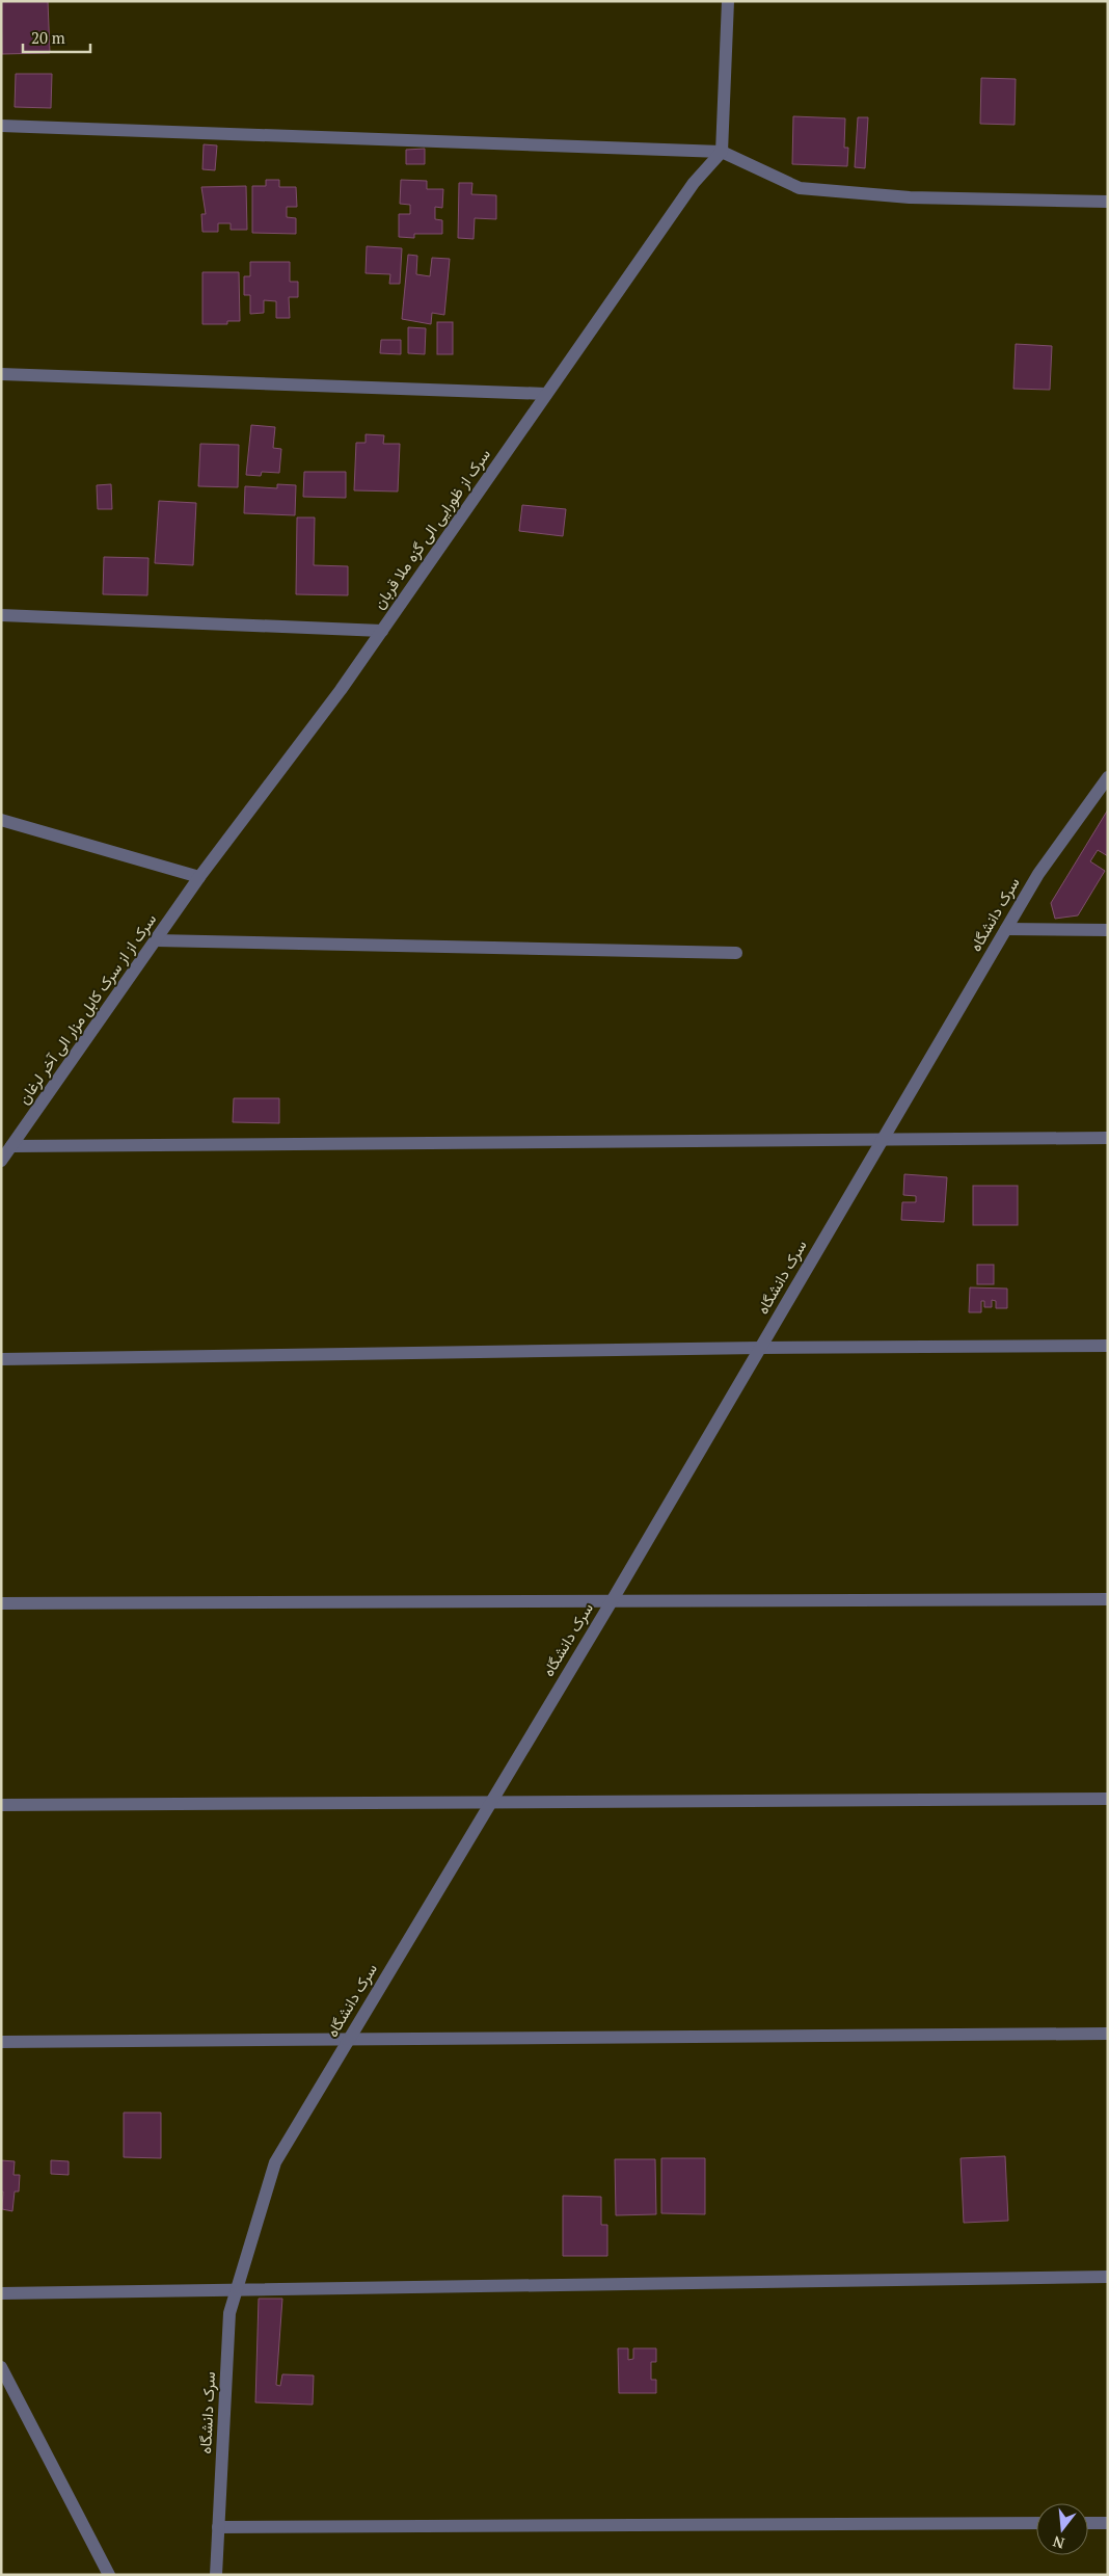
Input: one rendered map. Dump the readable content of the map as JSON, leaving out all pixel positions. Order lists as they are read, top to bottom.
{
  "streets": {
    "street": ["سرک از ظورایی الی گزه ملا قربان", "سرک دانشگاه", "سرک از از سرک کابل مزار الی آخر لرغان"]
  },
  "crossings": [
    ["سرک از ظورایی الی گزه ملا قربان", "سرک از از سرک کابل مزار الی آخر لرغان"]
  ],
  "scale_bar": "20 m",
  "north": "bottom"
}
